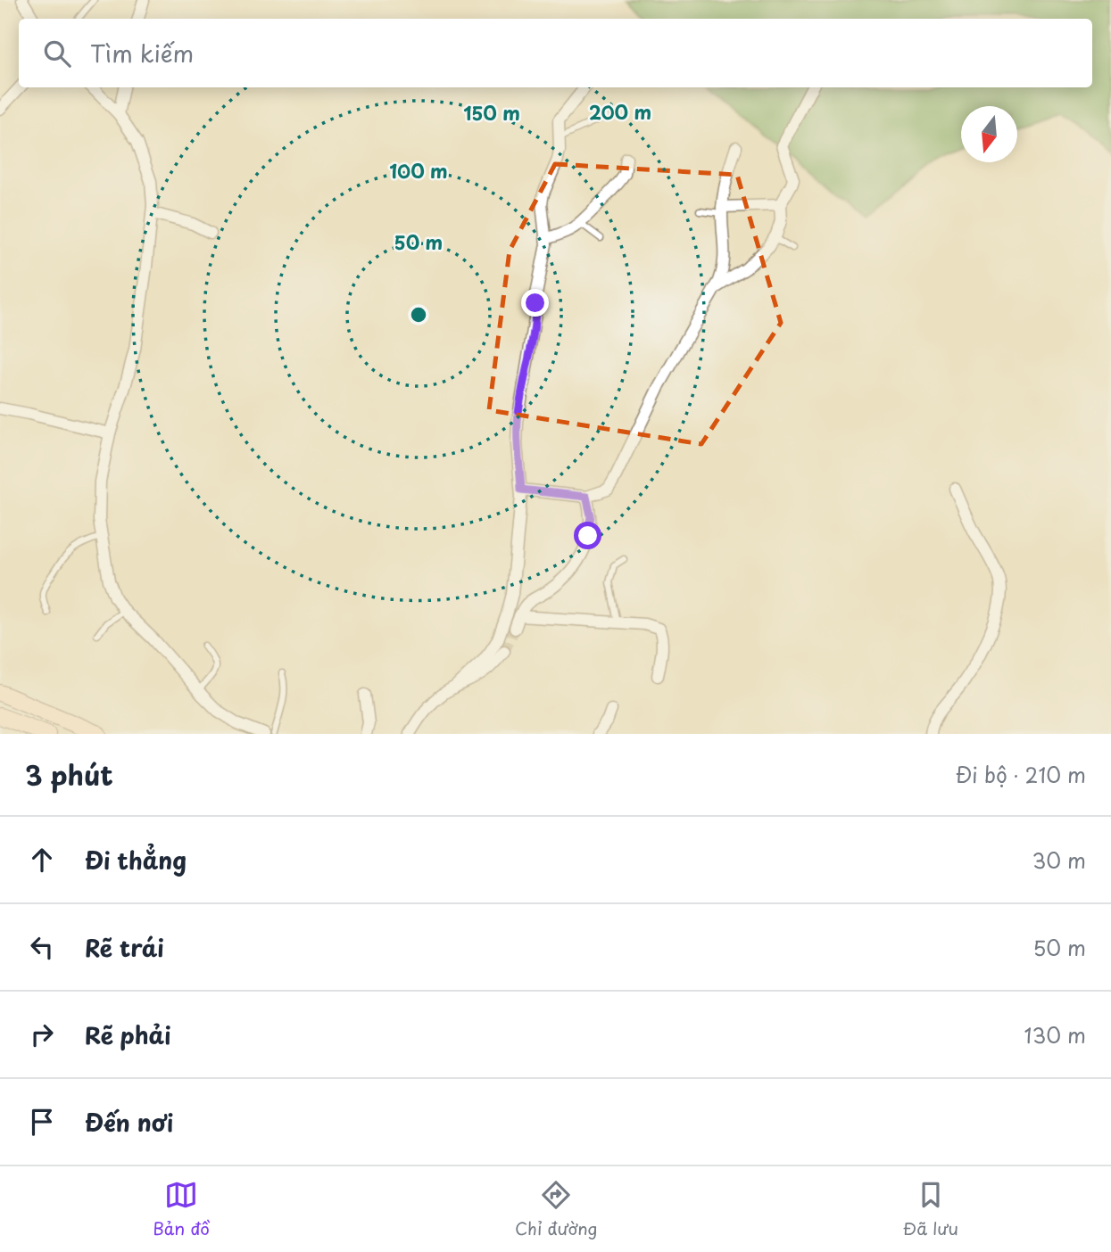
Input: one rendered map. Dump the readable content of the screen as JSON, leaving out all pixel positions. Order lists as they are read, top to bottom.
{
  "north": "bottom",
  "page": {
    "search": "Tìm kiếm",
    "heading": ["3 phút", "Đi bộ · 210 m"],
    "list": [
      ["Đi thẳng", "30 m"],
      ["Rẽ trái", "50 m"],
      ["Rẽ phải", "130 m"],
      "Đến nơi"
    ],
    "nav": ["Bản đồ", "Chỉ đường", "Đã lưu"]
  },
  "rings": [
    "200 m",
    "150 m",
    "100 m",
    "50 m"
  ]
}
